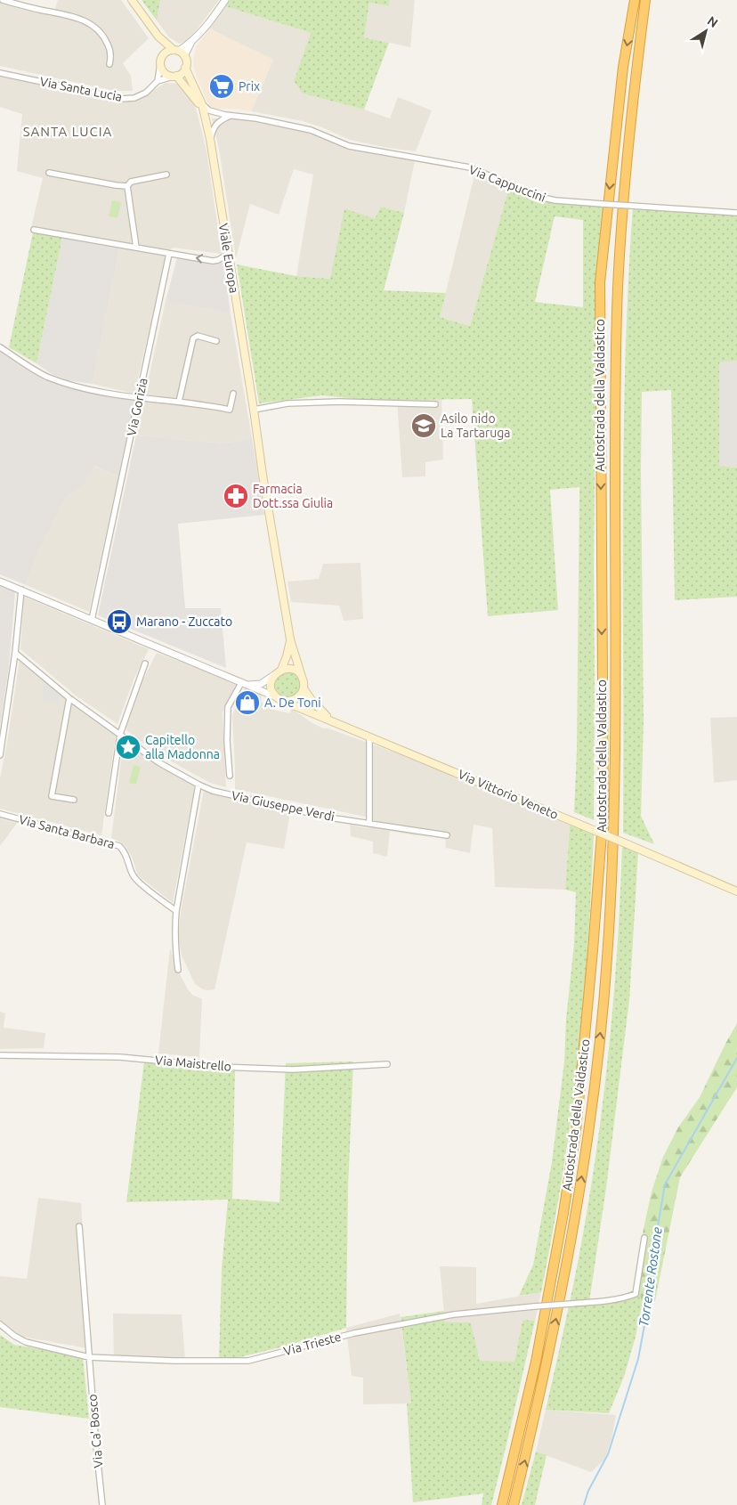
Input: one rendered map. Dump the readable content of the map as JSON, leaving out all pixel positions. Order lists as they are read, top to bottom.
{
  "streets": {
    "highway": ["Autostrada della Valdastico"],
    "main road": ["Viale Europa", "Via Vittorio Veneto"],
    "street": [
      "Via Santa Lucia",
      "Via Cappuccini",
      "Via Gorizia",
      "Via Giuseppe Verdi",
      "Via Santa Barbara",
      "Via Maistrello",
      "Via Trieste",
      "Via Ca' Bosco"
    ]
  },
  "crossings": [
    ["Via Santa Lucia", "Viale Europa"],
    ["Via Cappuccini", "Viale Europa"],
    ["Viale Europa", "Via Vittorio Veneto"],
    ["Via Gorizia", "Via Vittorio Veneto"],
    ["Via Trieste", "Via Ca' Bosco"]
  ],
  "districts": ["SANTA LUCIA"],
  "water": ["Torrente Rostone"],
  "places": {
    "supermarket": ["Prix"],
    "school or university": ["Asilo nido La Tartaruga"],
    "pharmacy": ["Farmacia Dott.ssa Giulia"],
    "bus stop": ["Marano - Zuccato"],
    "shop": ["A. De Toni"],
    "place": ["Capitello alla Madonna"]
  },
  "north": "top right"
}
